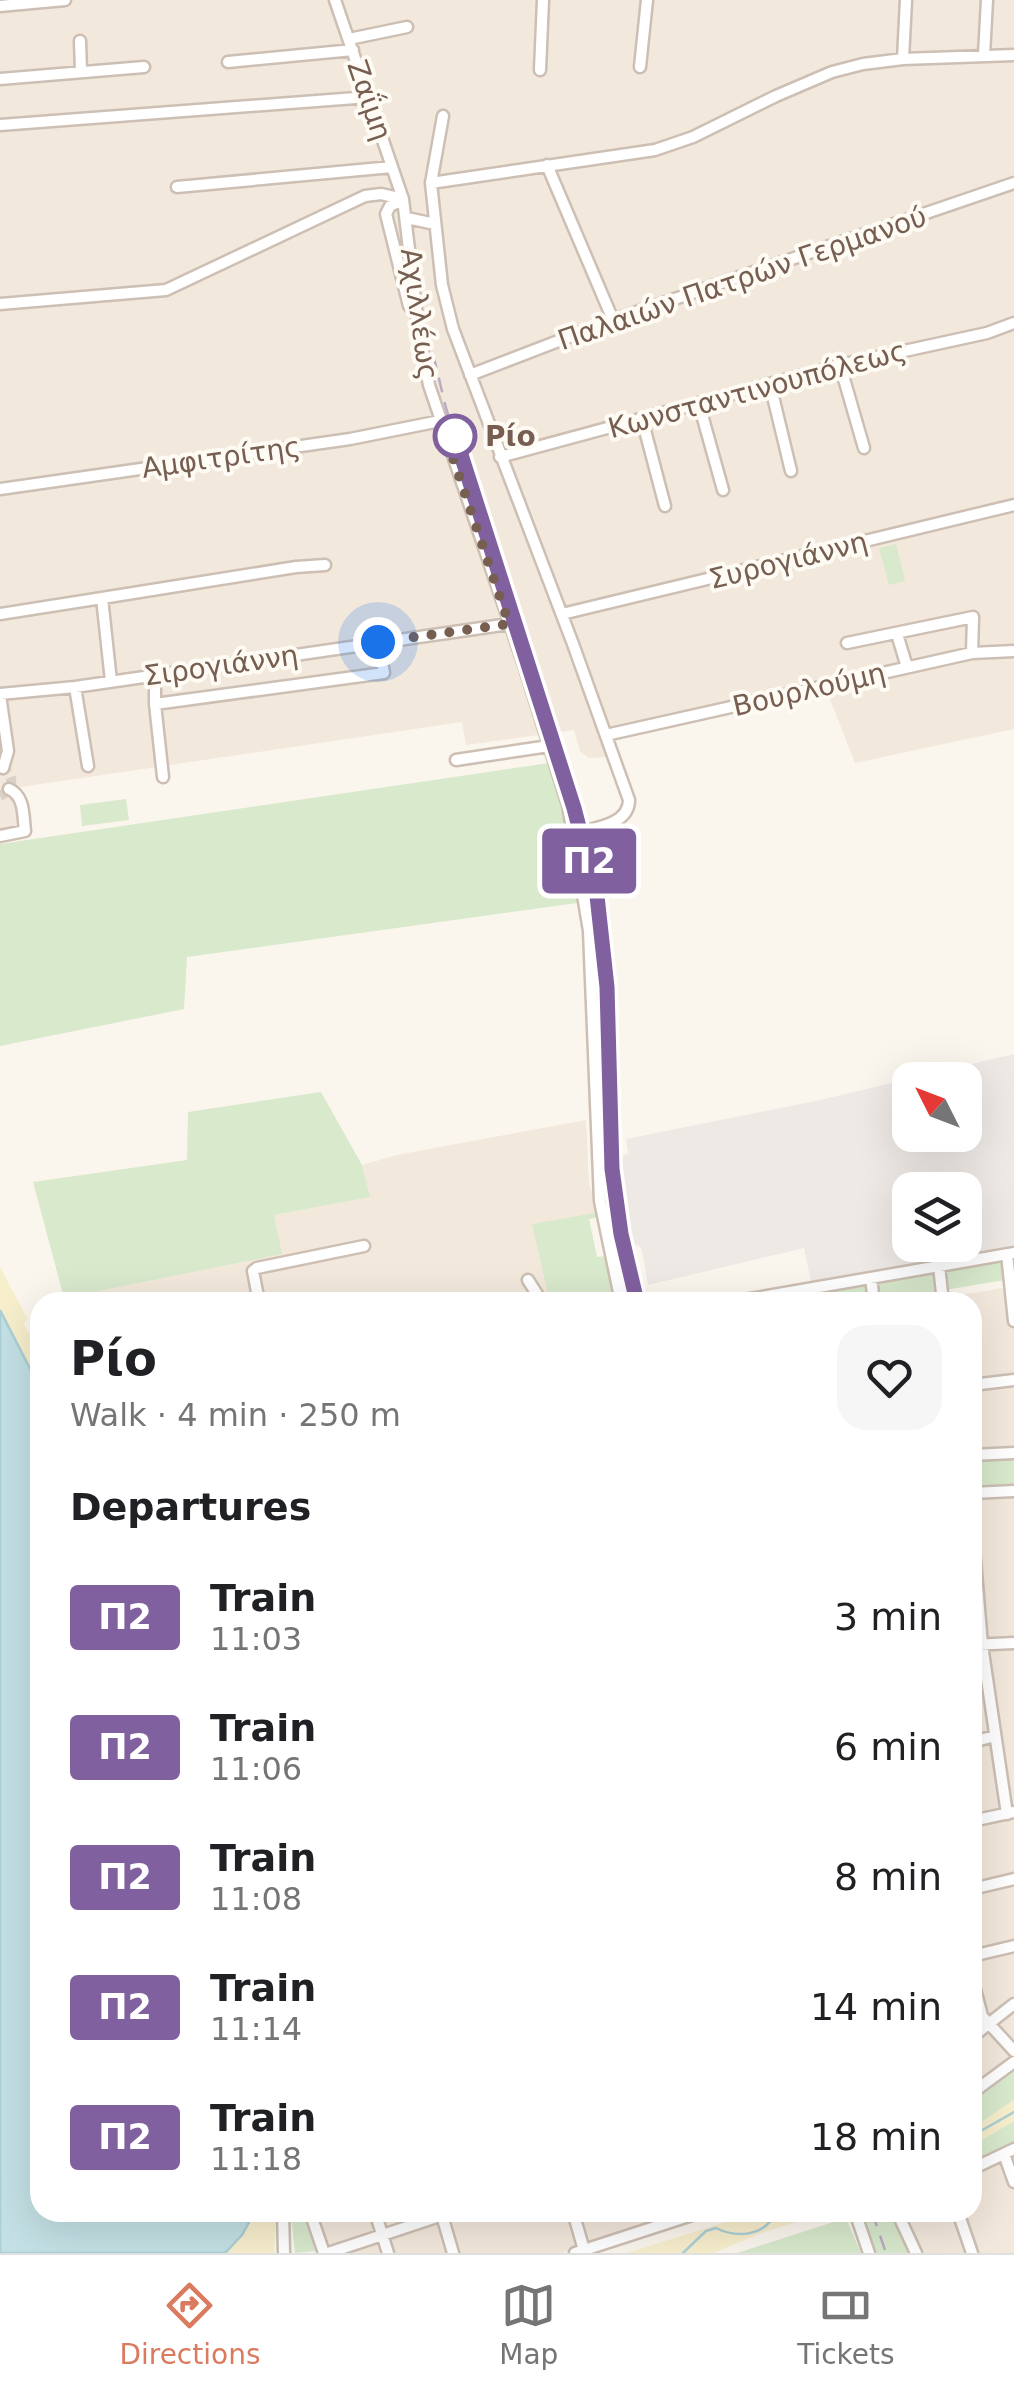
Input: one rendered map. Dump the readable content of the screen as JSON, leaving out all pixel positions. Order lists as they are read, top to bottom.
{
  "streets": {
    "street": [
      "Ζαΐμη",
      "Παλαιών Πατρών Γερμανού",
      "Αχιλλέως",
      "Κωνσταντινουπόλεως",
      "Αμφιτρίτης",
      "Συρογιάννη",
      "Σιρογιάννη",
      "Βουρλούμη"
    ]
  },
  "crossings": [
    ["Ζαΐμη", "Αχιλλέως"],
    ["Αχιλλέως", "Αμφιτρίτης"],
    ["Αχιλλέως", "Σιρογιάννη"]
  ],
  "places": ["Ρίο"],
  "north": "top left",
  "page": {
    "on_map": "Π2",
    "heading": [
      ["Ρίο", "Walk · 4 min · 250 m"],
      "Departures"
    ],
    "list": [
      {
        "mark": "Π2",
        "name": "Train",
        "note": "11:03",
        "value": "3 min"
      },
      {
        "mark": "Π2",
        "name": "Train",
        "note": "11:06",
        "value": "6 min"
      },
      {
        "mark": "Π2",
        "name": "Train",
        "note": "11:08",
        "value": "8 min"
      },
      {
        "mark": "Π2",
        "name": "Train",
        "note": "11:14",
        "value": "14 min"
      },
      {
        "mark": "Π2",
        "name": "Train",
        "note": "11:18",
        "value": "18 min"
      }
    ],
    "tabs": ["Directions", "Map", "Tickets"]
  }
}
